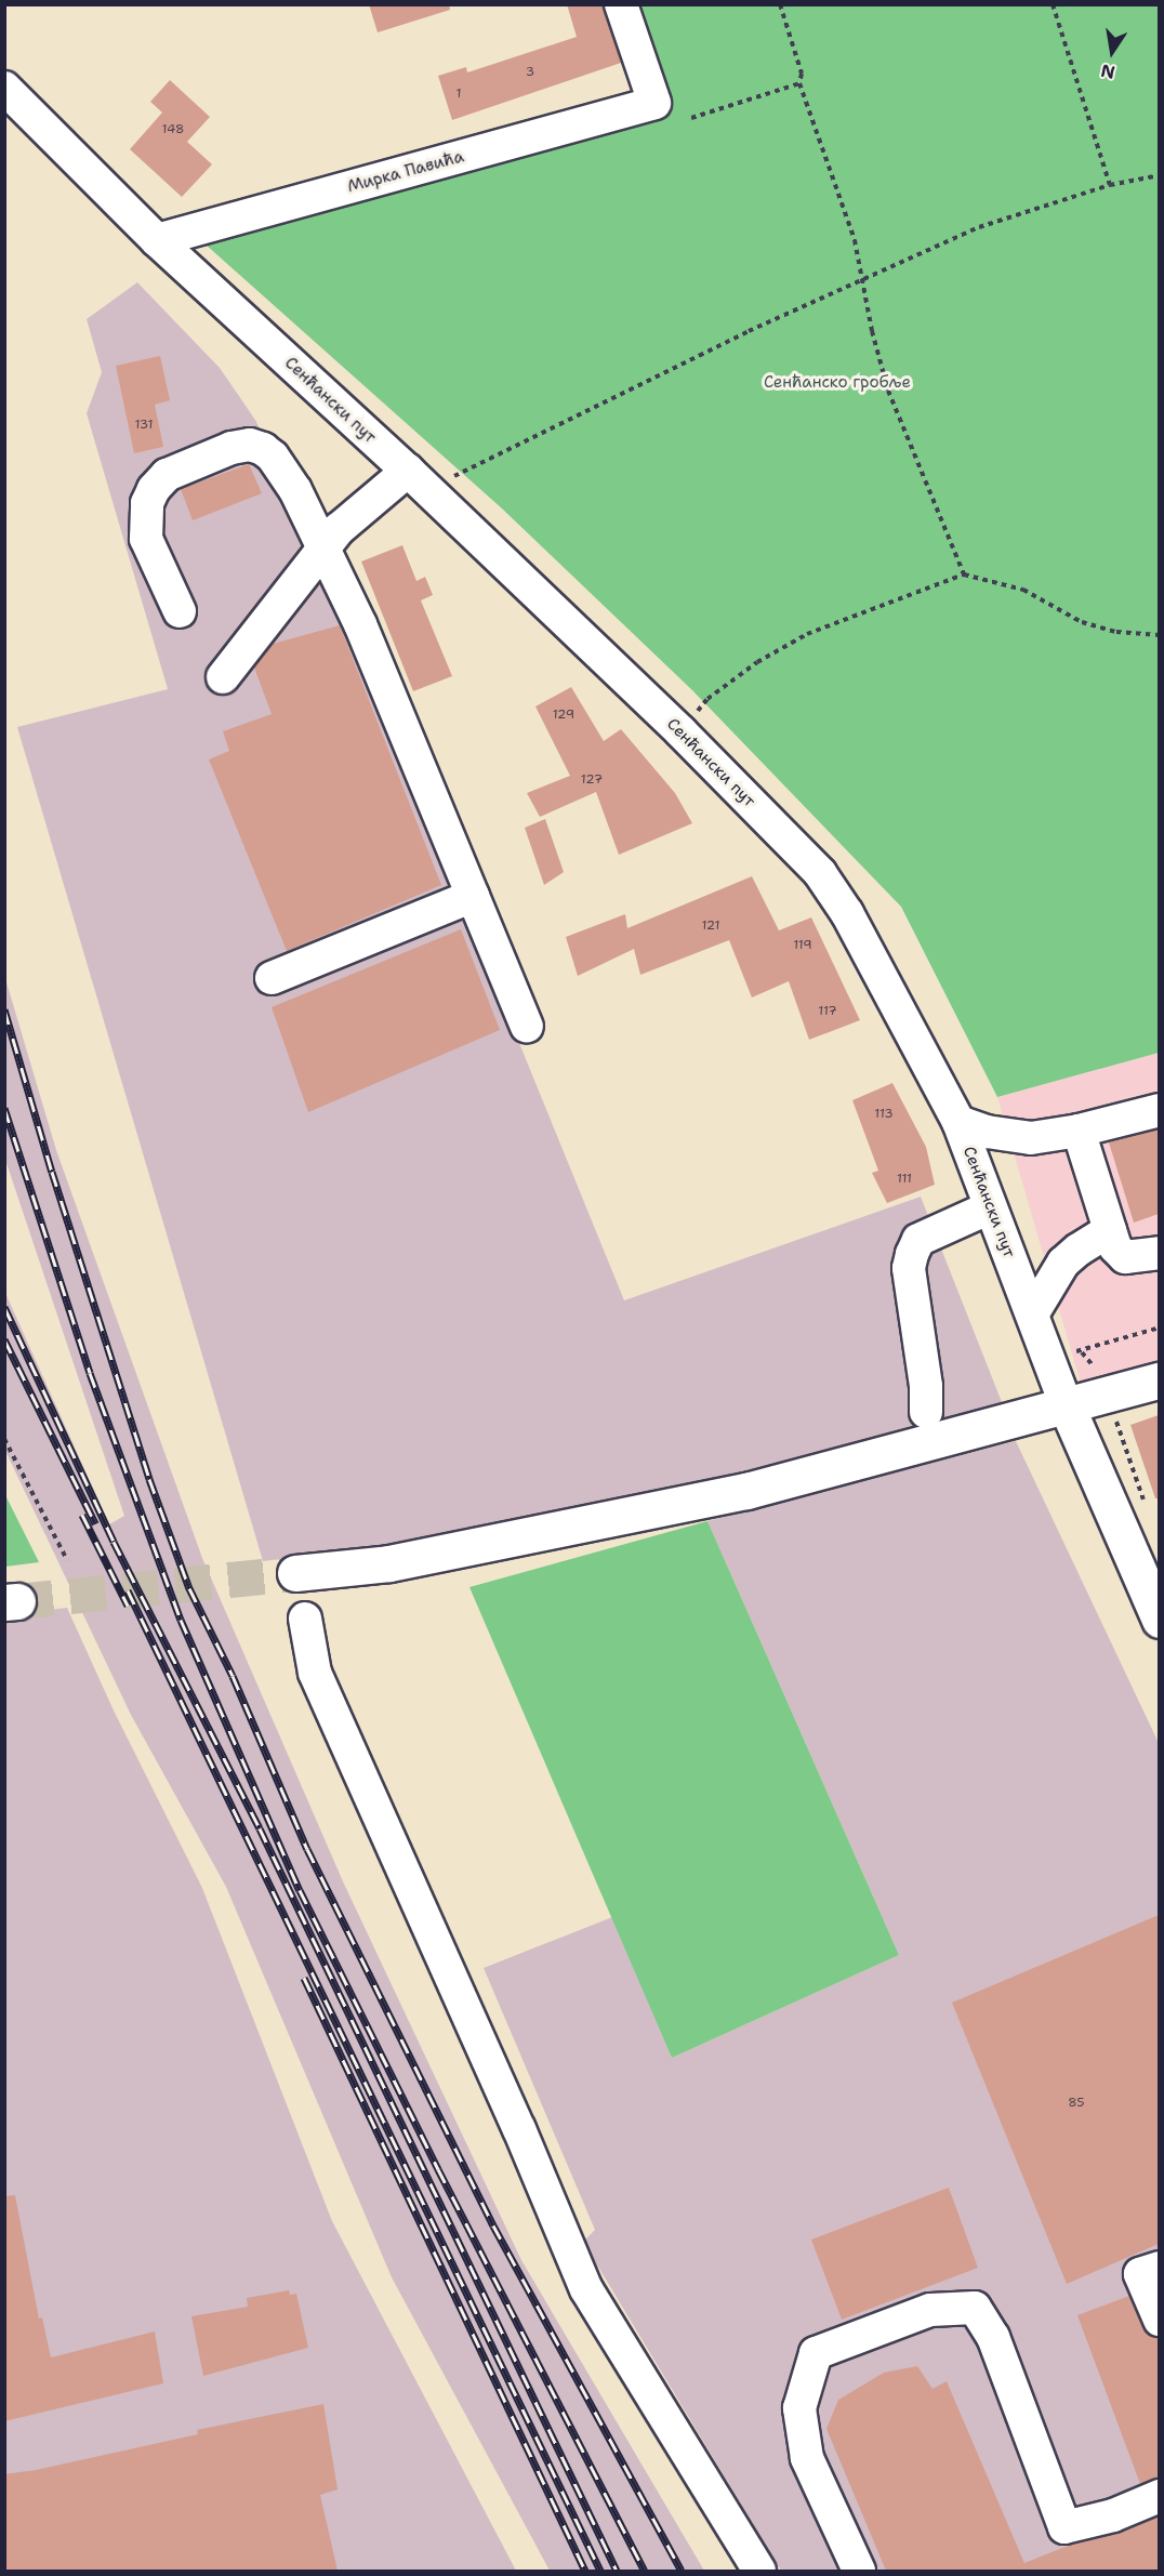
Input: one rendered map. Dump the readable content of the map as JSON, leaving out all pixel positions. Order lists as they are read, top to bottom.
{
  "streets": {
    "main road": ["Сенћански пут"],
    "street": ["Мирка Павића"]
  },
  "crossings": [
    ["Мирка Павића", "Сенћански пут"]
  ],
  "parks": ["Сенћанско гробље"],
  "house_numbers": [
    "3",
    "1",
    "148",
    "131",
    "129",
    "127",
    "121",
    "119",
    "117",
    "113",
    "111",
    "85"
  ],
  "north": "bottom"
}
